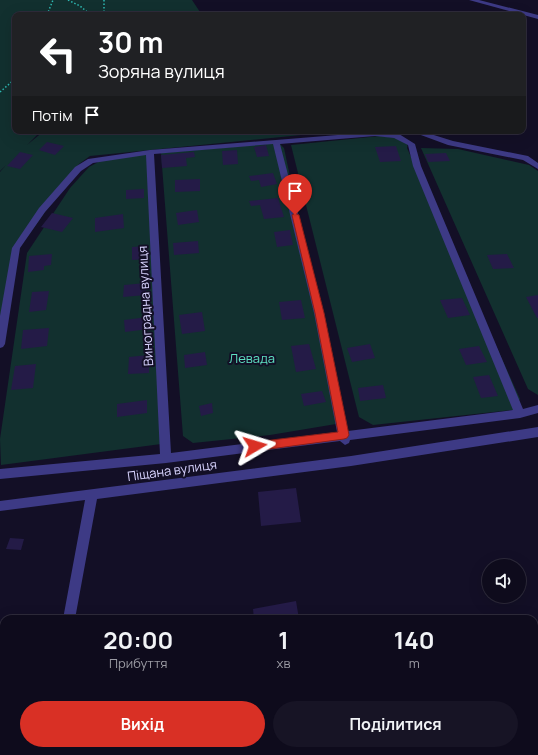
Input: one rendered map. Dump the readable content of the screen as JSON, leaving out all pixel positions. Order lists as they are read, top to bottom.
{
  "streets": {
    "street": ["Виноградна вулиця", "Піщана вулиця"]
  },
  "parks": ["Левада"],
  "page": {
    "turn": ["30 m", "Зоряна вулиця"],
    "then": "Потім",
    "eta": [
      "20:00",
      "Прибуття",
      "1",
      "хв",
      "140",
      "m"
    ],
    "buttons": ["Вихід", "Поділитися"]
  }
}
